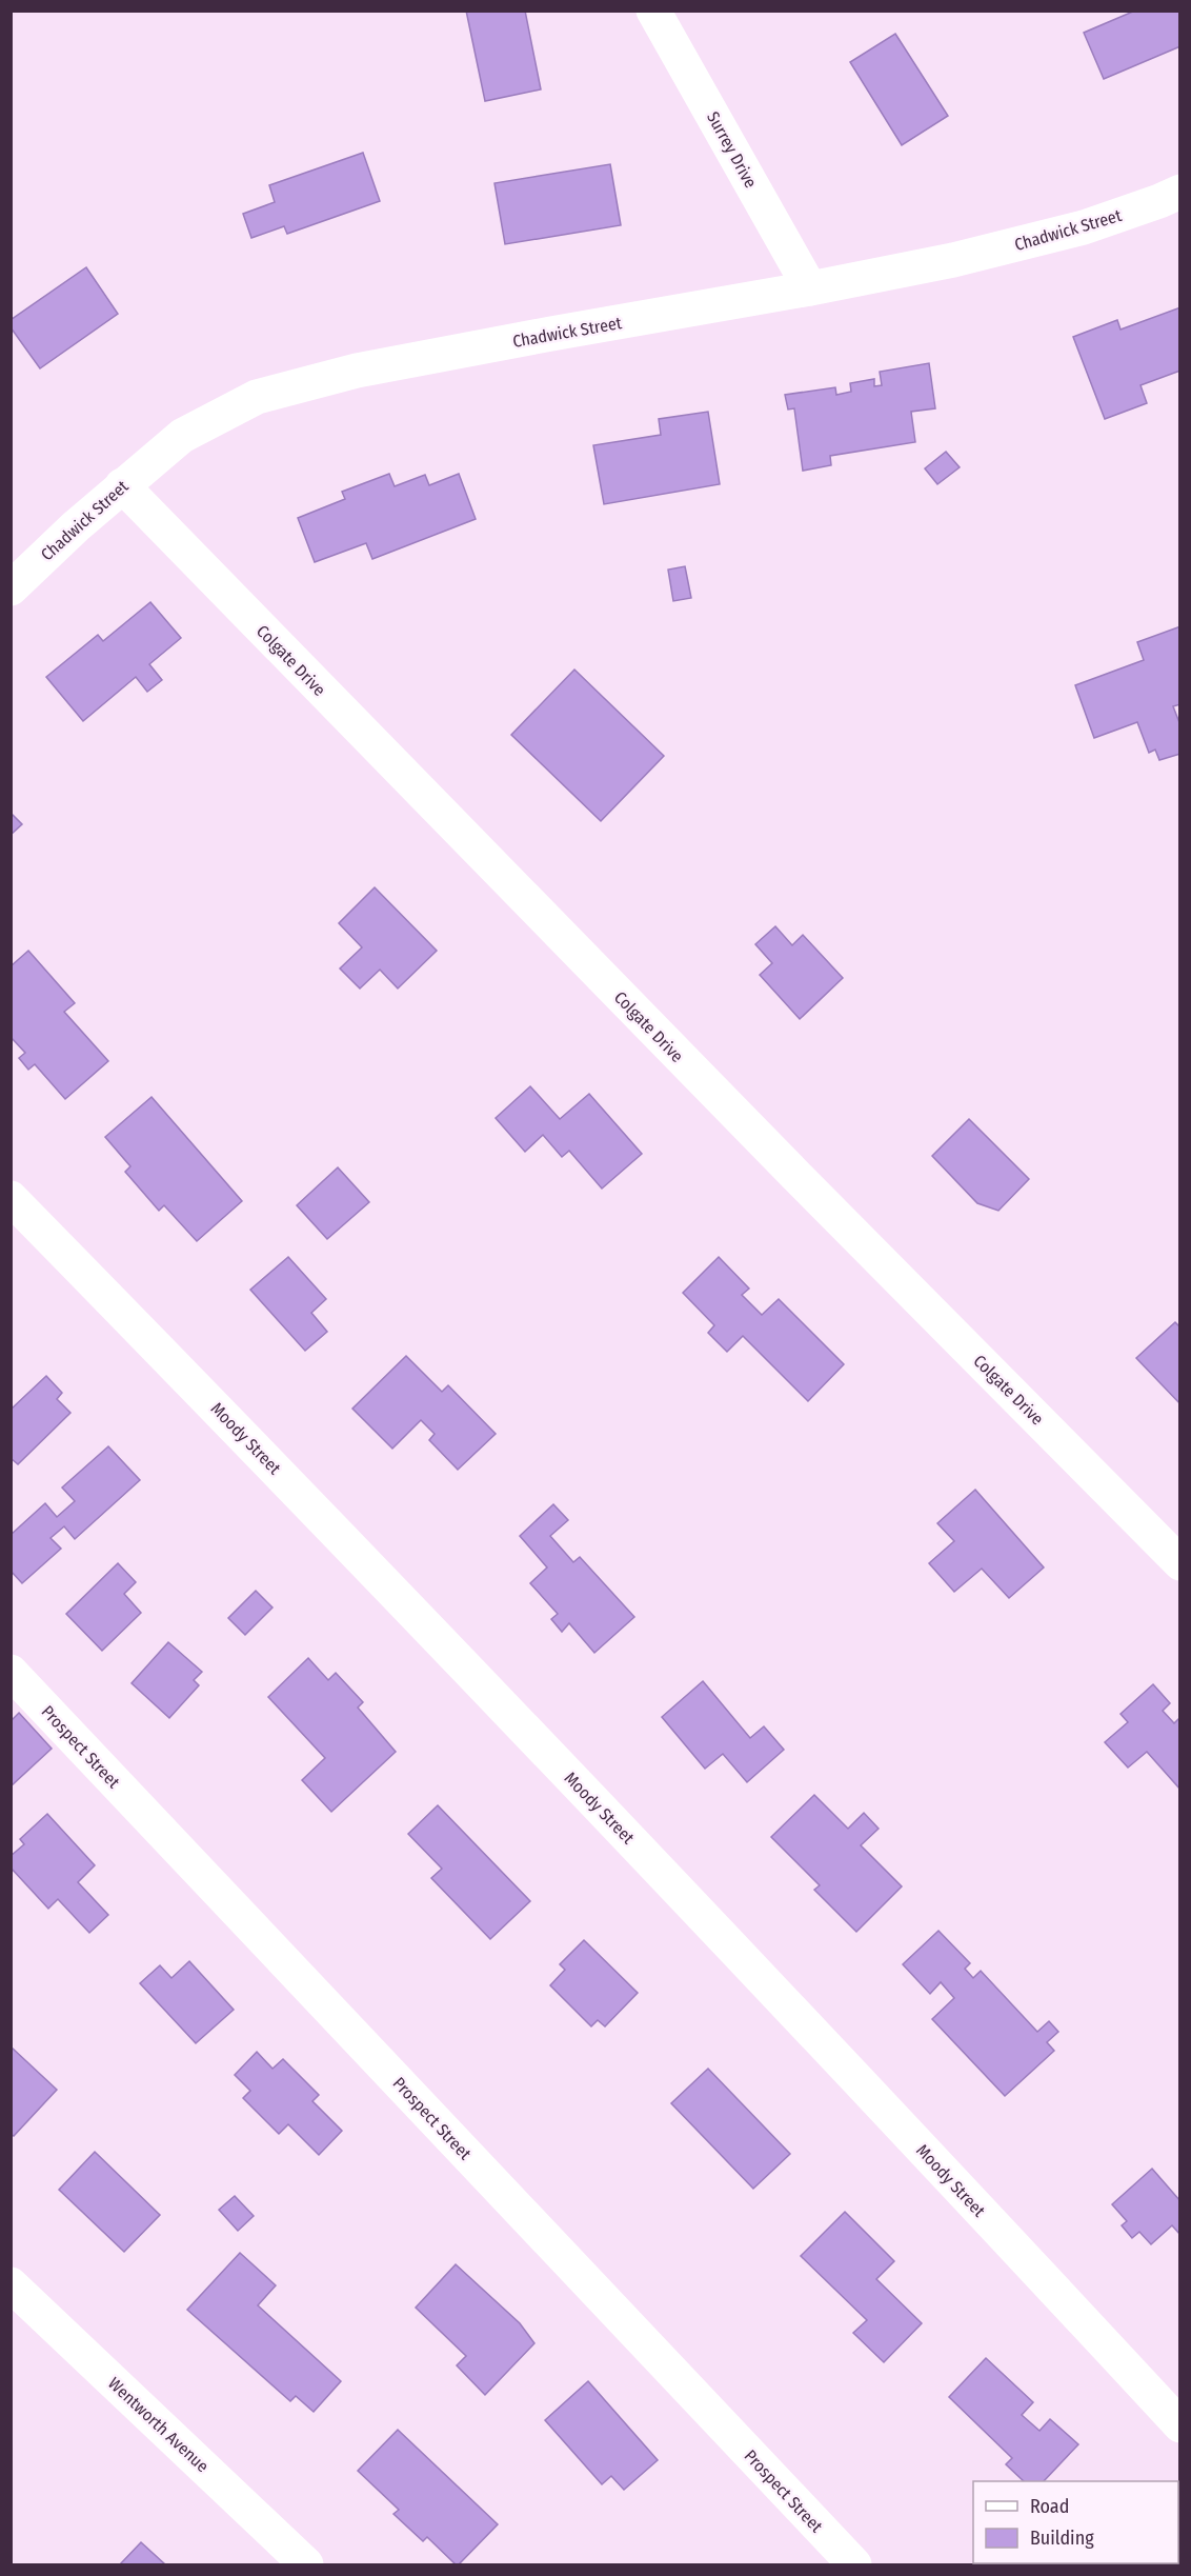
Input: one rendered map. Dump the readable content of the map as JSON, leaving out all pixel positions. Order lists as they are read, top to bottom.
{
  "streets": {
    "street": [
      "Surrey Drive",
      "Chadwick Street",
      "Colgate Drive",
      "Moody Street",
      "Prospect Street",
      "Wentworth Avenue"
    ]
  },
  "crossings": [
    ["Surrey Drive", "Chadwick Street"],
    ["Chadwick Street", "Colgate Drive"]
  ],
  "legend": ["Road", "Building"]
}
